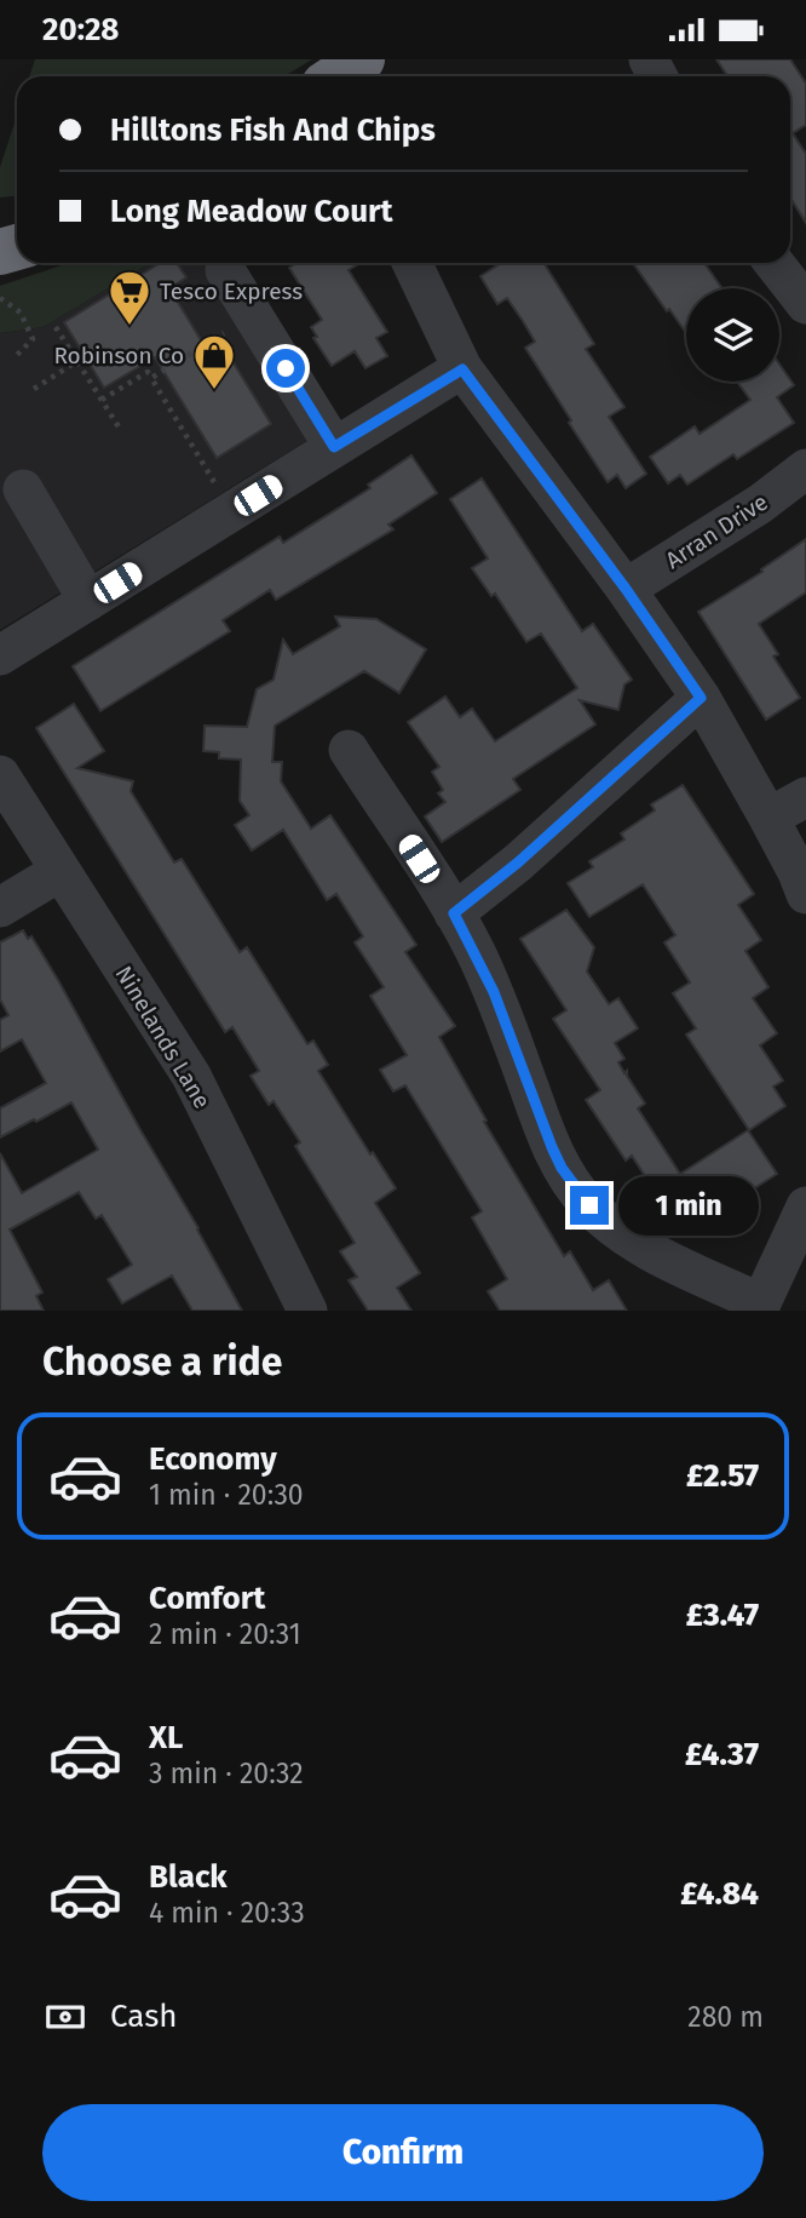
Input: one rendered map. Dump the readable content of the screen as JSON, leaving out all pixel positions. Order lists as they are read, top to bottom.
{
  "streets": {
    "street": ["Arran Drive", "Ninelands Lane"]
  },
  "places": {
    "supermarket": ["Tesco Express"],
    "shop": ["Robinson Co"]
  },
  "page": {
    "status": "20:28",
    "banner": ["Hilltons Fish And Chips", "Long Meadow Court"],
    "bubble": "1 min",
    "heading": "Choose a ride",
    "list": [
      {
        "name": "Economy",
        "note": "1 min · 20:30",
        "value": "£2.57"
      },
      {
        "name": "Comfort",
        "note": "2 min · 20:31",
        "value": "£3.47"
      },
      {
        "name": "XL",
        "note": "3 min · 20:32",
        "value": "£4.37"
      },
      {
        "name": "Black",
        "note": "4 min · 20:33",
        "value": "£4.84"
      }
    ],
    "pay": ["Cash", "280 m"],
    "buttons": "Confirm"
  }
}
